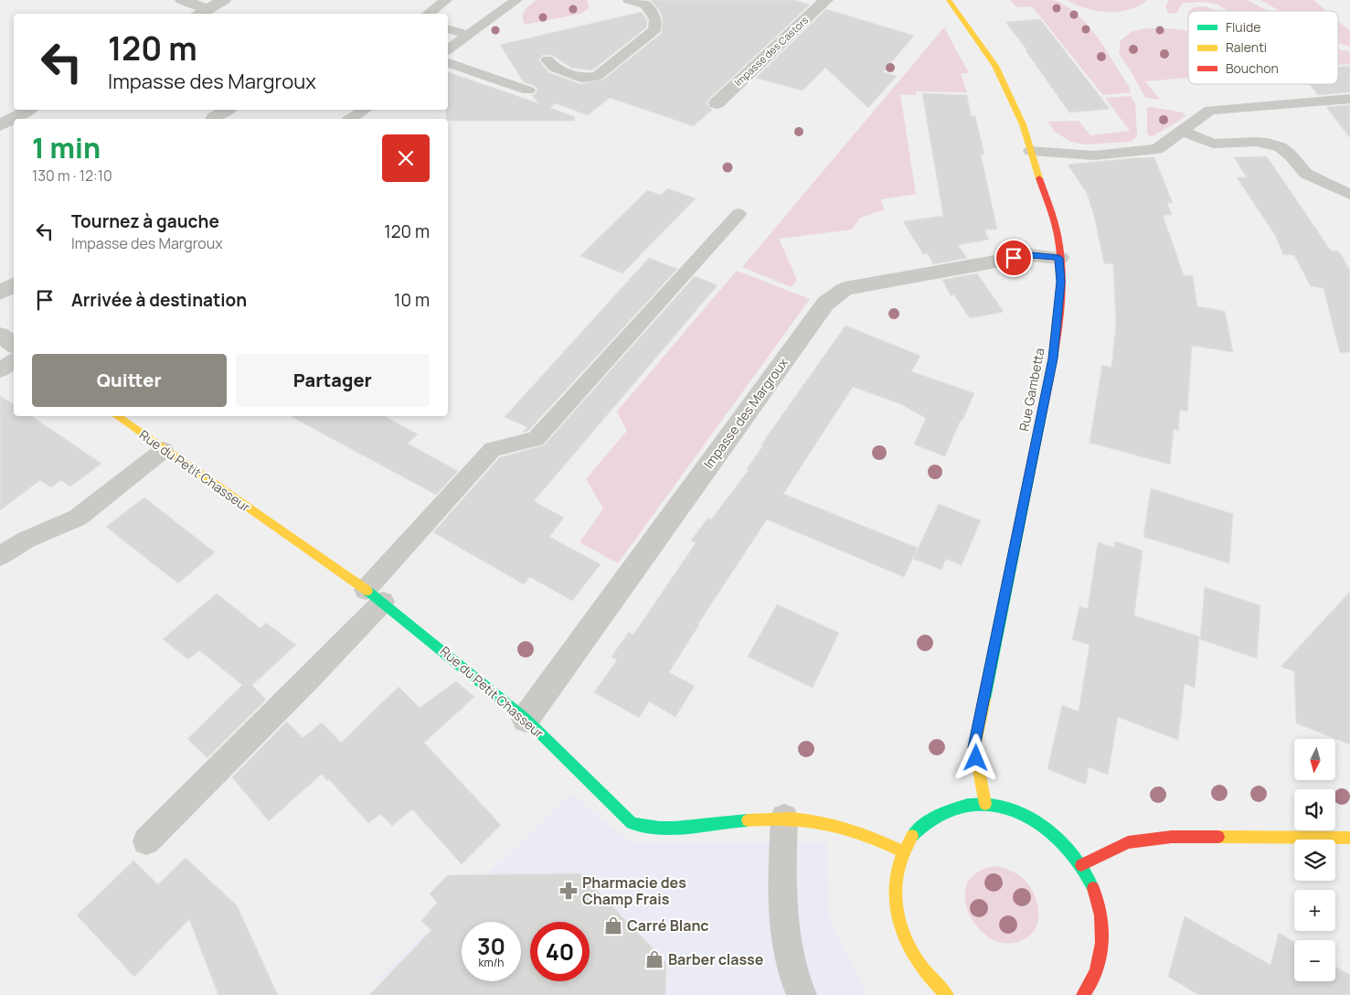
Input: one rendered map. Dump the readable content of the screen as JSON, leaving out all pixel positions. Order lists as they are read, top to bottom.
{
  "streets": {
    "street": [
      "Impasse des Castors",
      "Rue Gambetta",
      "Impasse des Margroux",
      "Rue du Petit Chasseur"
    ]
  },
  "crossings": [
    ["Rue Gambetta", "Impasse des Margroux"],
    ["Impasse des Margroux", "Rue du Petit Chasseur"]
  ],
  "places": {
    "pharmacy": ["Pharmacie des Champ Frais"],
    "shop": ["Carré Blanc", "Barber classe"]
  },
  "legend": ["Fluide", "Ralenti", "Bouchon"],
  "north": "bottom",
  "page": {
    "turn": ["120 m", "Impasse des Margroux"],
    "heading": ["1 min", "130 m · 12:10"],
    "list": [
      {
        "name": "Tournez à gauche",
        "note": "Impasse des Margroux",
        "value": "120 m"
      },
      {
        "name": "Arrivée à destination",
        "value": "10 m"
      }
    ],
    "buttons": ["Quitter", "Partager"],
    "map_buttons": ["+", "−"],
    "speed": "30 km/h",
    "limit": "40"
  }
}
